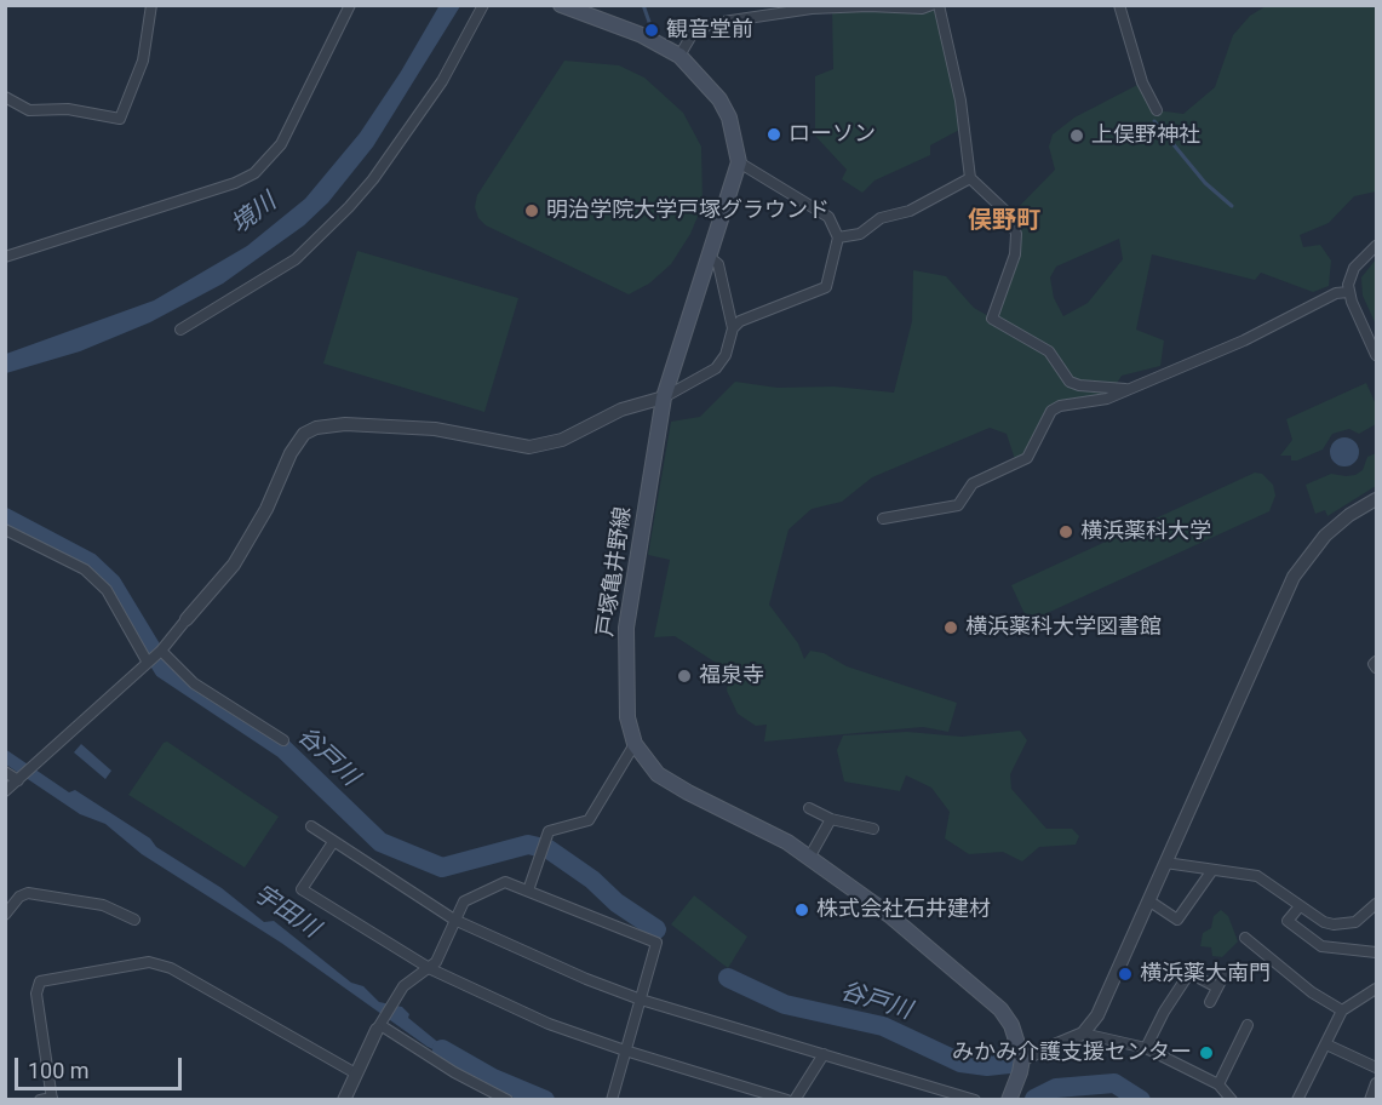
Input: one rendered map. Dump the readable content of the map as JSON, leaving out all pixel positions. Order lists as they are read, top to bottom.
{
  "streets": {
    "main road": ["戸塚亀井野線"]
  },
  "districts": ["俣野町"],
  "water": ["境川", "谷戸川", "宇田川"],
  "places": [
    "観音堂前",
    "ローソン",
    "上俣野神社",
    "明治学院大学戸塚グラウンド",
    "横浜薬科大学",
    "横浜薬科大学図書館",
    "福泉寺",
    "株式会社石井建材",
    "横浜薬大南門",
    "みかみ介護支援センター"
  ],
  "scale_bar": "100 m"
}
